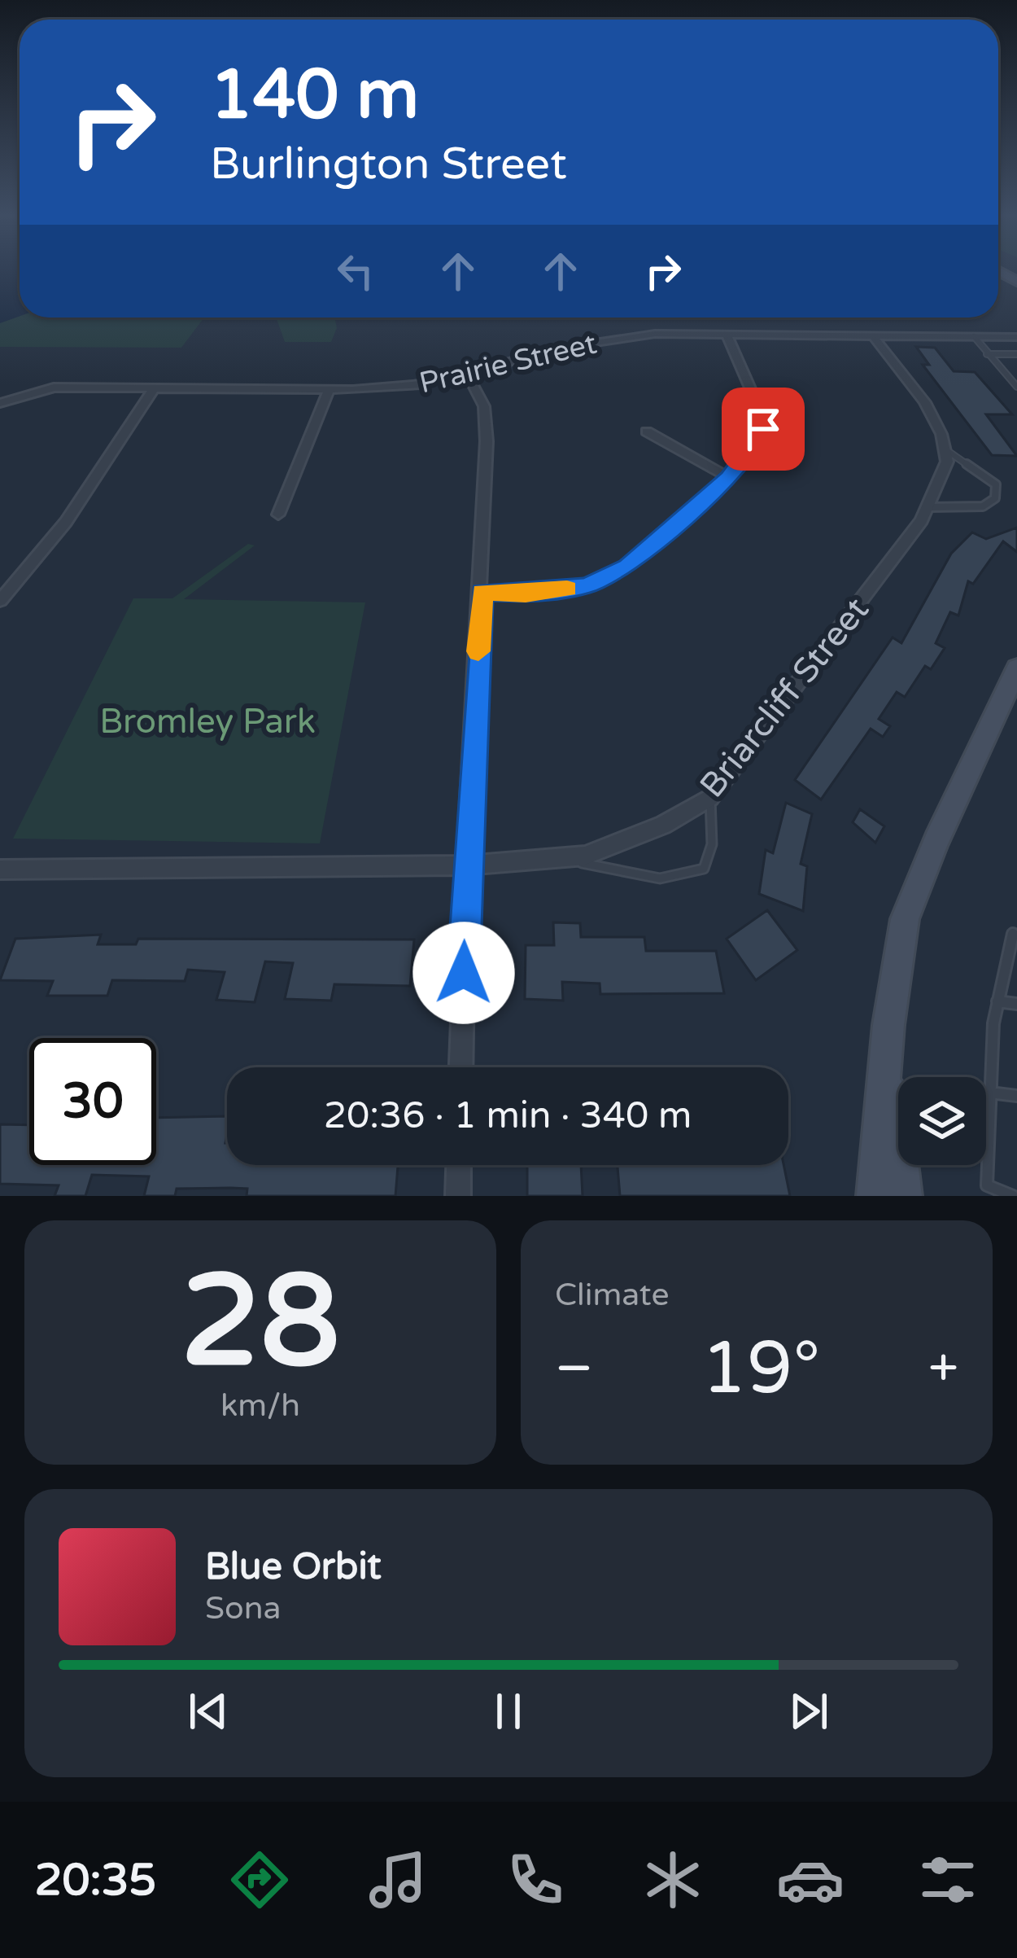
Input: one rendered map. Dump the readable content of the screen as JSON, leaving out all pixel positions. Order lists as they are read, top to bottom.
{
  "streets": {
    "street": ["Prairie Street", "Briarcliff Street"]
  },
  "parks": ["Bromley Park"],
  "page": {
    "turn": ["140 m", "Burlington Street"],
    "limit": "30",
    "trip": "20:36 · 1 min · 340 m",
    "tile": [
      ["28", "km/h"],
      "Climate"
    ],
    "heat": ["−", "19°", "+"],
    "song": ["Blue Orbit", "Sona"],
    "tabs": "20:35"
  }
}
